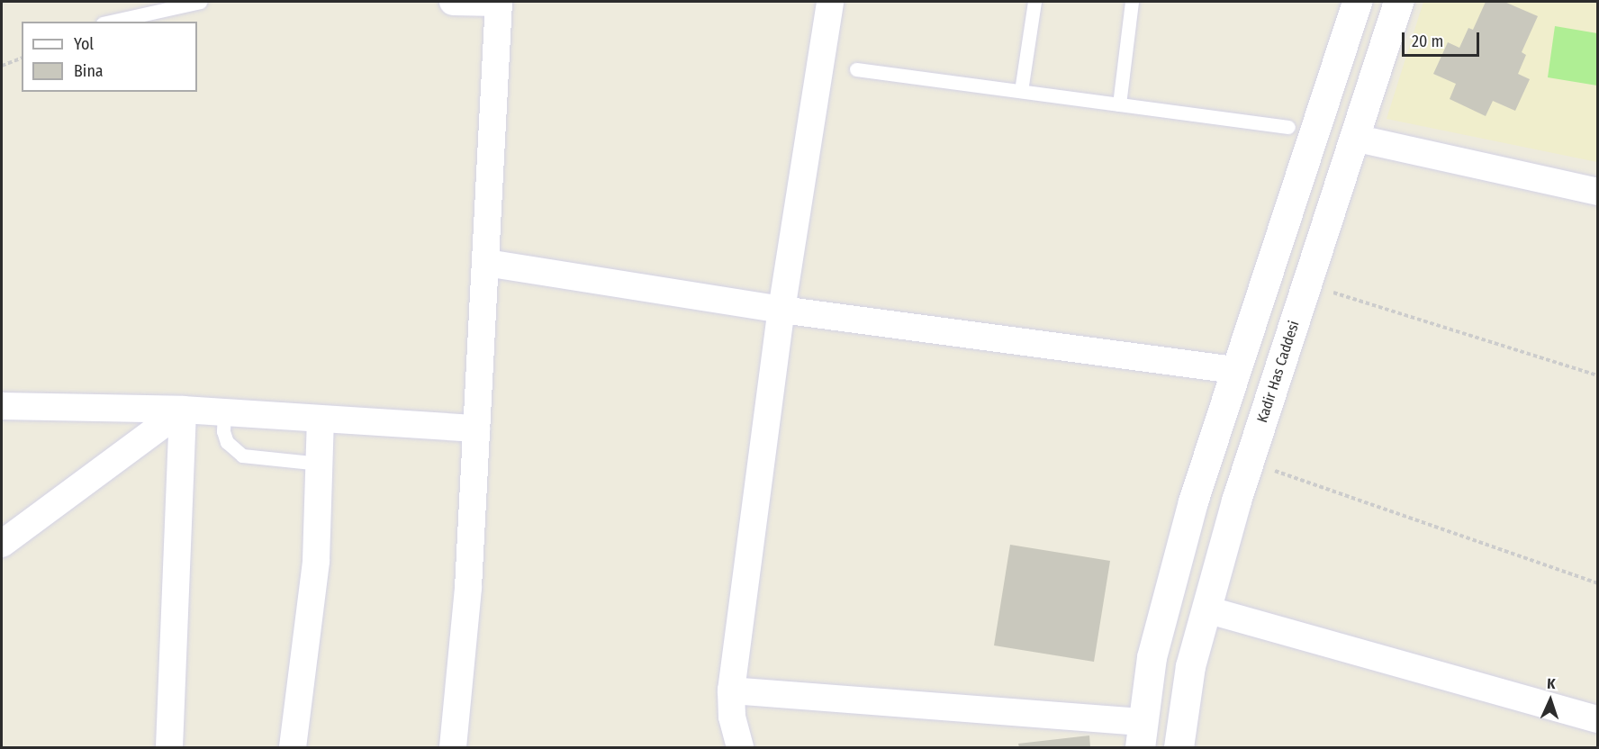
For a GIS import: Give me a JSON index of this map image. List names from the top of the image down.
{
  "streets": {
    "street": ["Kadir Has Caddesi"]
  },
  "legend": ["Yol", "Bina"],
  "scale_bar": "20 m",
  "north": "top"
}
